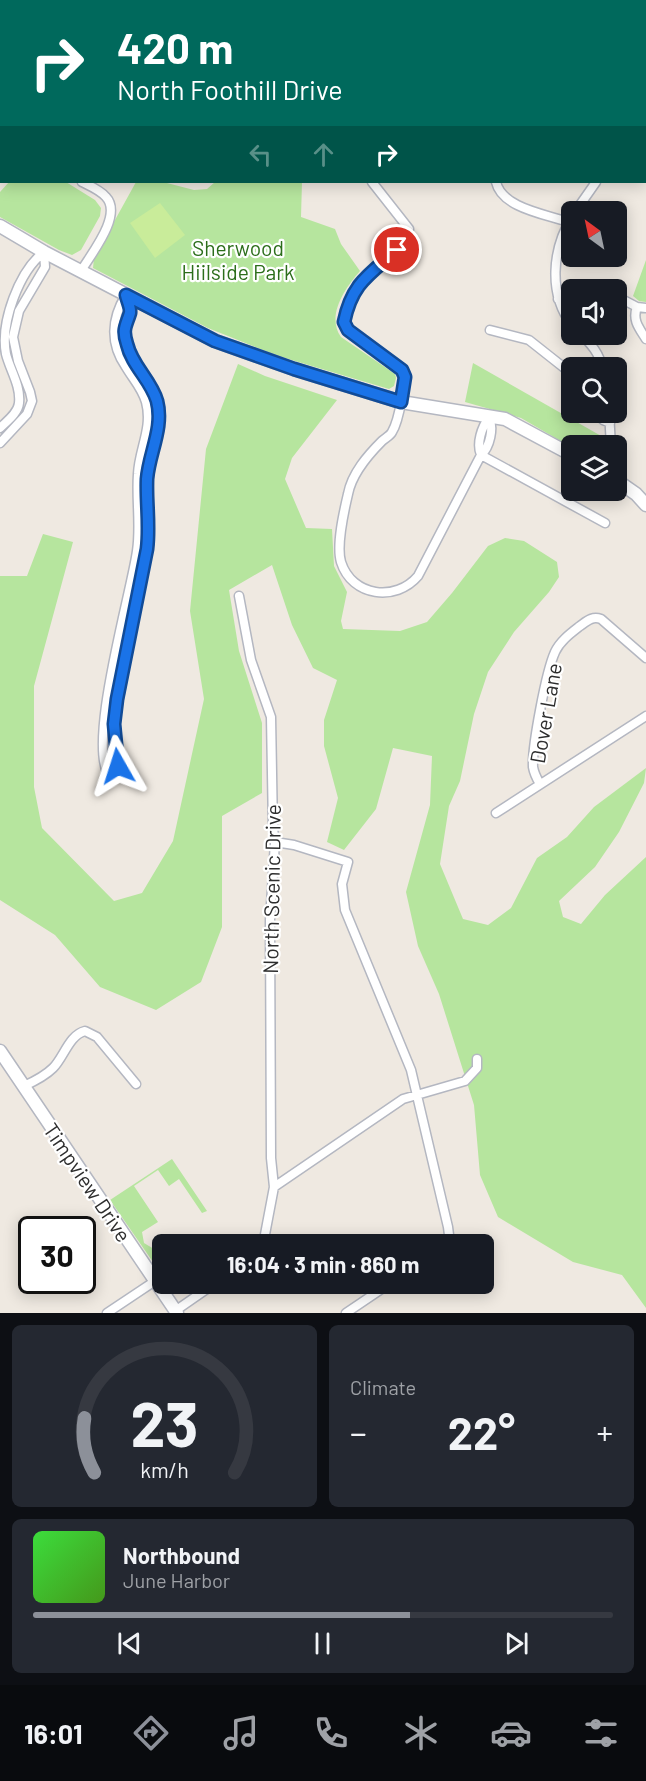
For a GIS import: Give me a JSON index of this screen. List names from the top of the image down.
{
  "streets": {
    "street": ["Dover Lane", "North Scenic Drive", "Timpview Drive"]
  },
  "parks": ["Sherwood Hiilside Park"],
  "north": "top left",
  "page": {
    "turn": ["420 m", "North Foothill Drive"],
    "limit": "30",
    "trip": "16:04 · 3 min · 860 m",
    "tile": "Climate",
    "heat": ["−", "22°", "+"],
    "song": ["Northbound", "June Harbor"],
    "tabs": "16:01",
    "gauge": ["23", "km/h"]
  }
}
